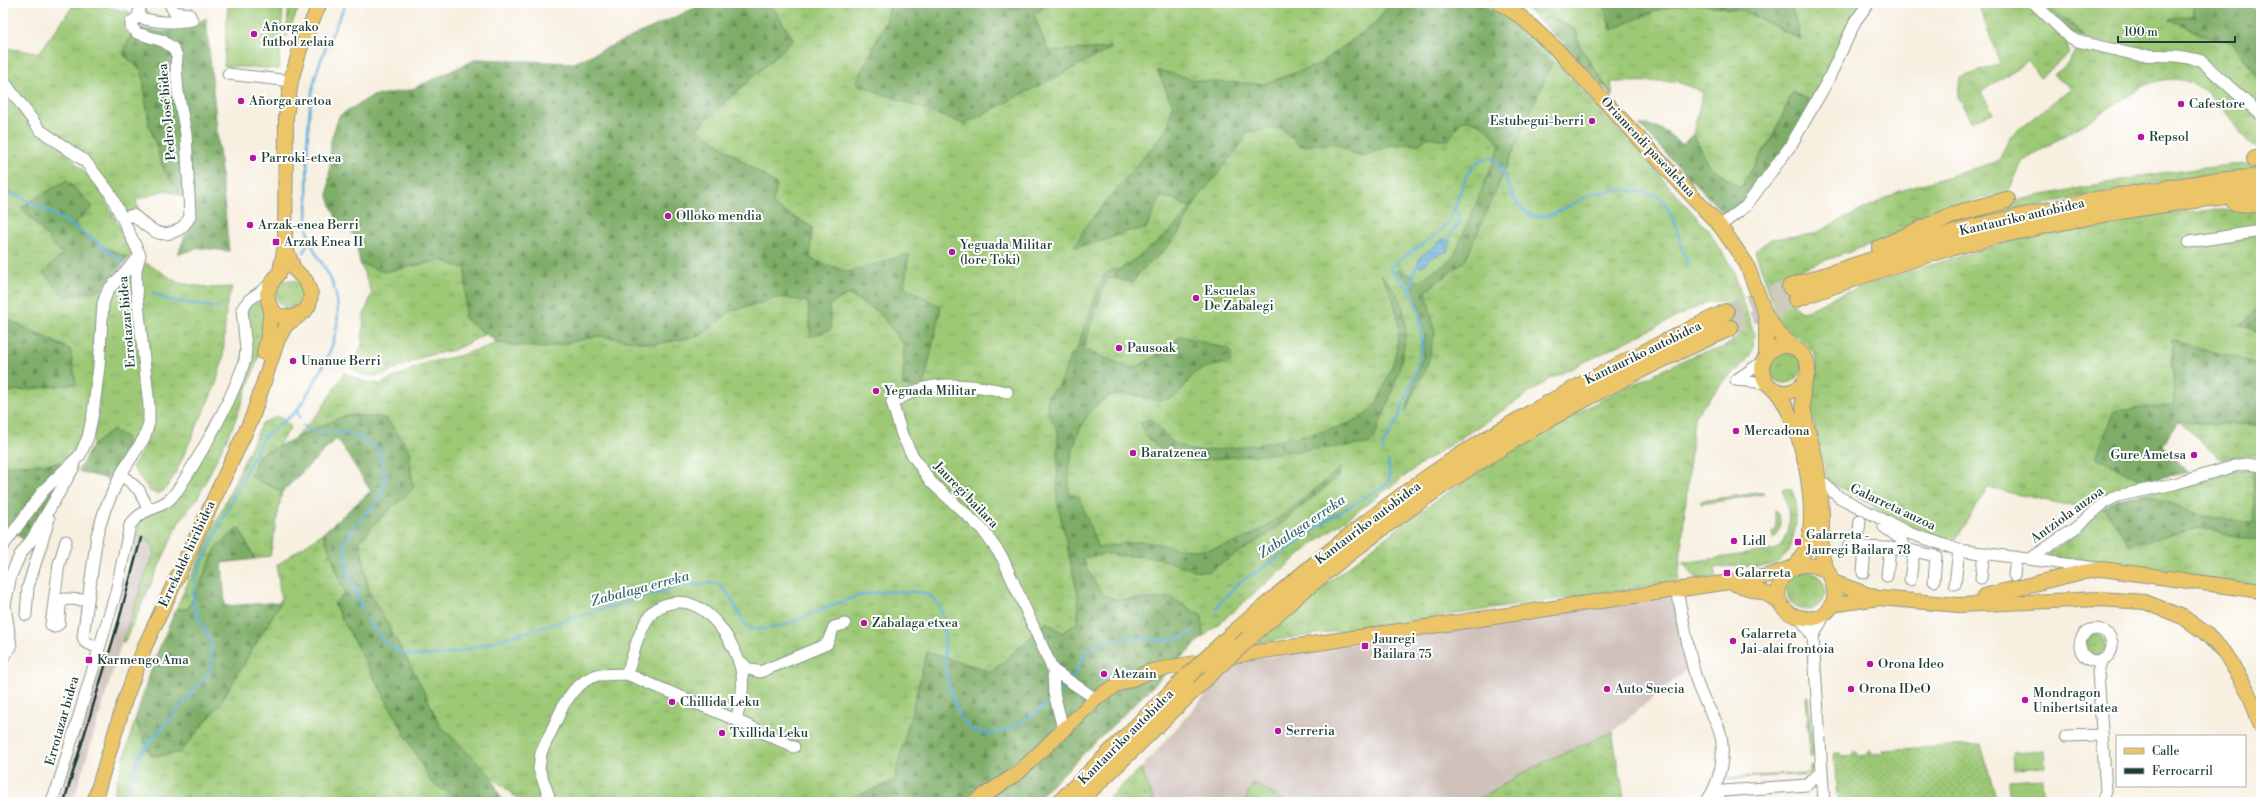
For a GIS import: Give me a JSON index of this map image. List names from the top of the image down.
{
  "streets": {
    "highway": ["Kantauriko autobidea"],
    "main road": ["Oriamendi pasealekua", "Errekalde hiribidea"],
    "street": [
      "Pedro José bidea",
      "Errotazar bidea",
      "Jauregi bailara",
      "Galarreta auzoa",
      "Antziola auzoa"
    ]
  },
  "crossings": [
    ["Errotazar bidea", "Errekalde hiribidea"],
    ["Galarreta auzoa", "Antziola auzoa"]
  ],
  "water": ["Zabalaga erreka"],
  "places": {
    "other": [
      "Añorgako futbol zelaia",
      "Añorga aretoa",
      "Cafestore",
      "Estubegui-berri",
      "Repsol",
      "Parroki-etxea",
      "Olloko mendia",
      "Arzak-enea Berri",
      "Yeguada Militar (lore Toki)",
      "Escuelas De Zabalegi",
      "Pausoak",
      "Unanue Berri",
      "Yeguada Militar",
      "Mercadona",
      "Baratzenea",
      "Gure Ametsa",
      "Lidl",
      "Zabalaga etxea",
      "Galarreta Jai-alai frontoia",
      "Orona Ideo",
      "Atezain",
      "Auto Suecia",
      "Orona IDeO",
      "Mondragon Unibertsitatea",
      "Chillida Leku",
      "Serreria",
      "Txillida Leku"
    ],
    "transit": [
      "Arzak Enea II",
      "Galarreta - Jauregi Bailara 78",
      "Galarreta",
      "Jauregi Bailara 75",
      "Karmengo Ama"
    ]
  },
  "legend": ["Calle", "Ferrocarril"],
  "scale_bar": "100 m"
}
